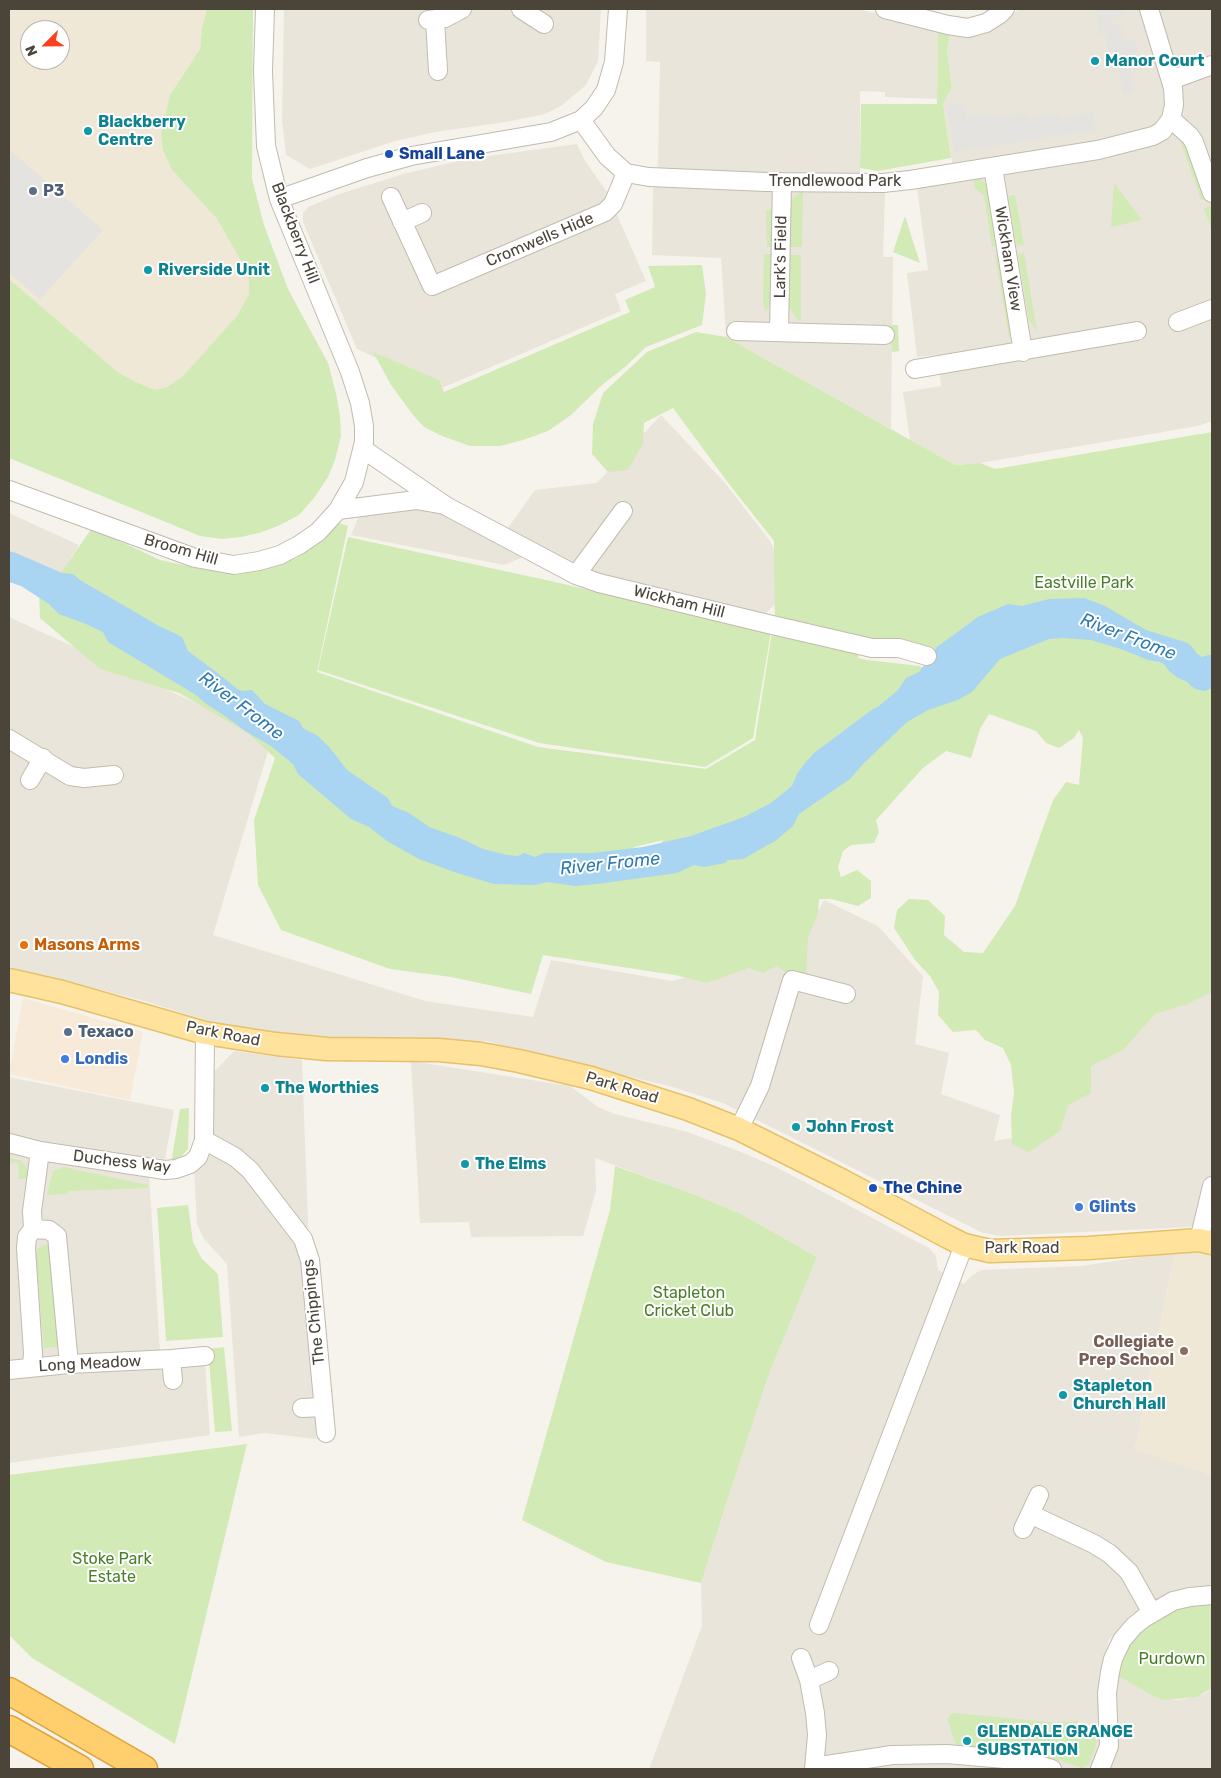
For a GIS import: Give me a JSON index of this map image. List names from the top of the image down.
{
  "streets": {
    "main road": ["Park Road"],
    "street": [
      "Trendlewood Park",
      "Blackberry Hill",
      "Cromwells Hide",
      "Lark's Field",
      "Wickham View",
      "Broom Hill",
      "Wickham Hill",
      "Duchess Way",
      "The Chippings",
      "Long Meadow"
    ]
  },
  "crossings": [
    ["Trendlewood Park", "Cromwells Hide"],
    ["Trendlewood Park", "Lark's Field"],
    ["Trendlewood Park", "Wickham View"],
    ["Blackberry Hill", "Broom Hill"],
    ["Blackberry Hill", "Wickham Hill"],
    ["Broom Hill", "Wickham Hill"],
    ["Park Road", "Duchess Way"],
    ["Duchess Way", "The Chippings"]
  ],
  "water": ["River Frome"],
  "parks": [
    "Eastville Park",
    "Stapleton Cricket Club",
    "Stoke Park Estate",
    "Purdown"
  ],
  "places": [
    "Manor Court",
    "Blackberry Centre",
    "Small Lane",
    "P3",
    "Riverside Unit",
    "Masons Arms",
    "Texaco",
    "Londis",
    "The Worthies",
    "John Frost",
    "The Elms",
    "The Chine",
    "Glints",
    "Collegiate Prep School",
    "Stapleton Church Hall",
    "GLENDALE GRANGE SUBSTATION"
  ],
  "north": "bottom left"
}
